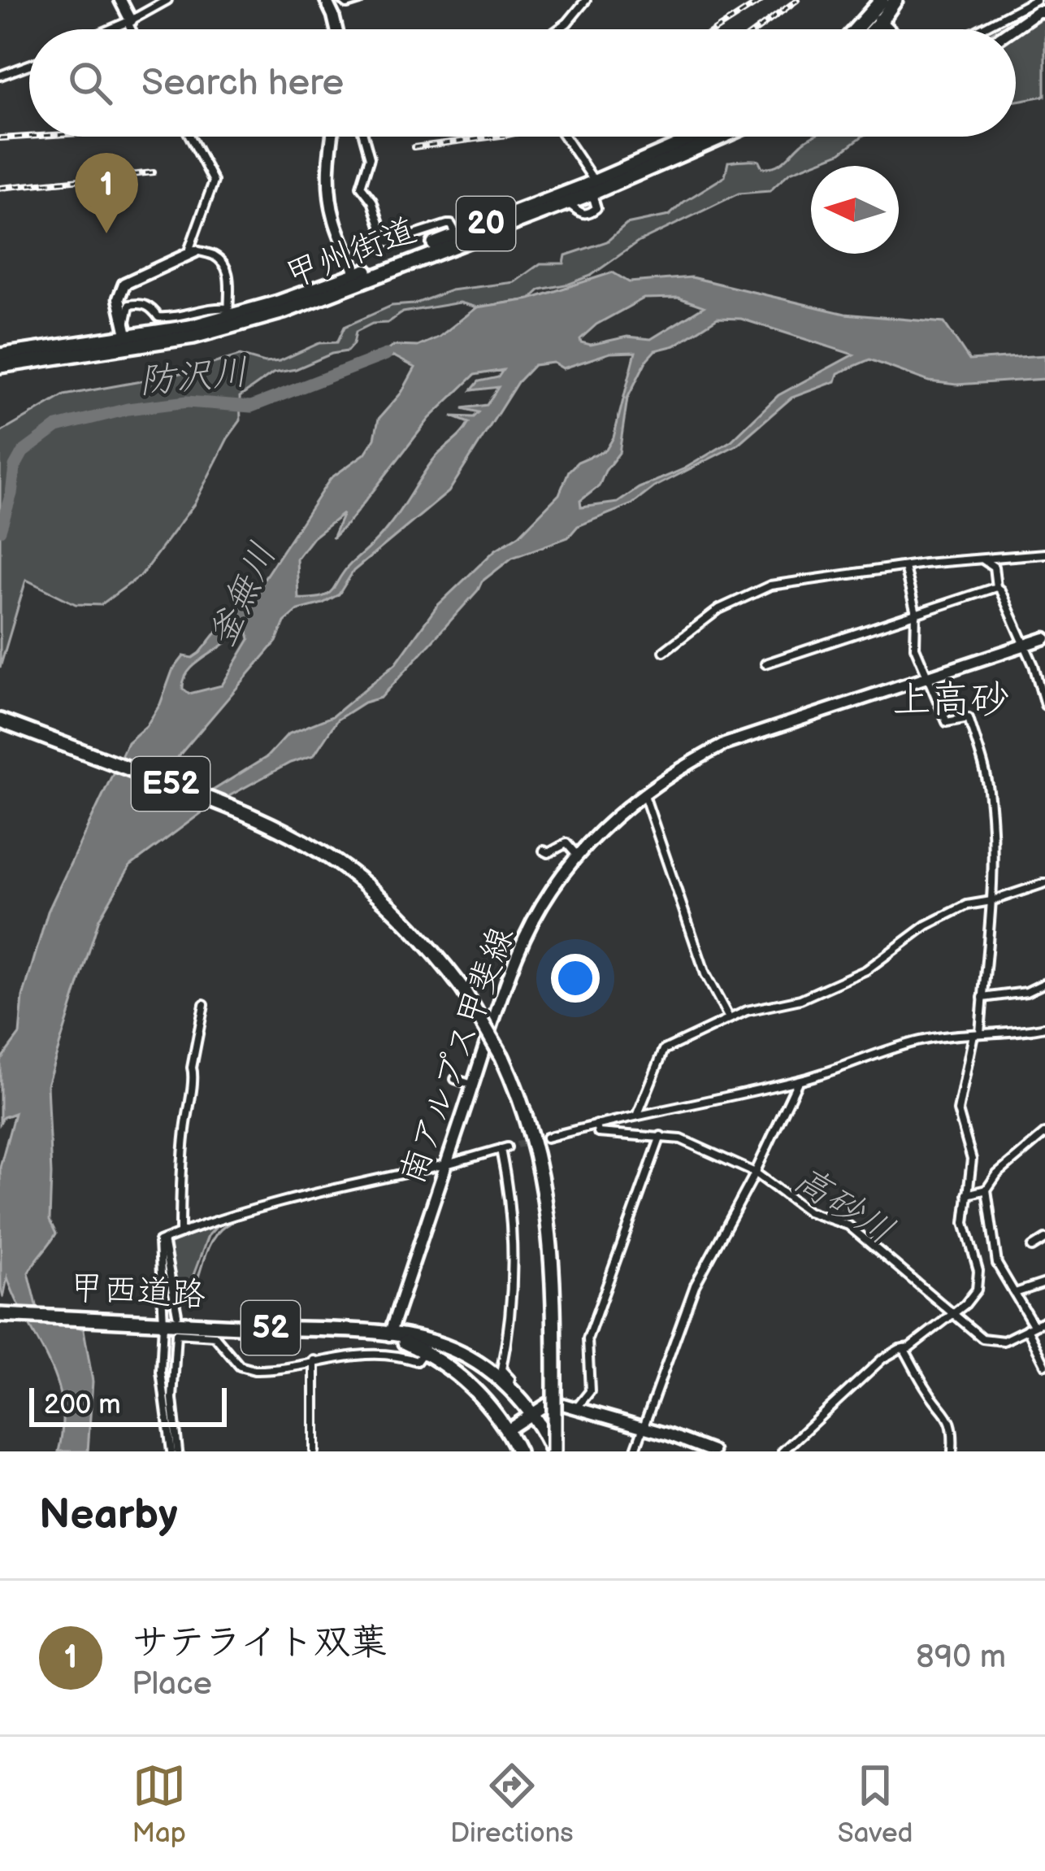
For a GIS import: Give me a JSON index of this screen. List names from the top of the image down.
{
  "streets": {
    "highway": [
      "20",
      "甲州街道",
      "E52",
      "甲西道路",
      "52"
    ],
    "main road": ["南アルプス甲斐線"]
  },
  "crossings": [
    ["E52", "甲西道路"],
    ["南アルプス甲斐線", "甲西道路"]
  ],
  "districts": ["上高砂"],
  "water": ["防沢川", "釜無川", "高砂川"],
  "scale_bar": "200 m",
  "north": "left",
  "page": {
    "search": "Search here",
    "pins": "1",
    "scale": "200 m",
    "heading": "Nearby",
    "list": [
      {
        "mark": "1",
        "name": "サテライト双葉",
        "note": "Place",
        "value": "890 m"
      }
    ],
    "nav": ["Map", "Directions", "Saved"]
  }
}
